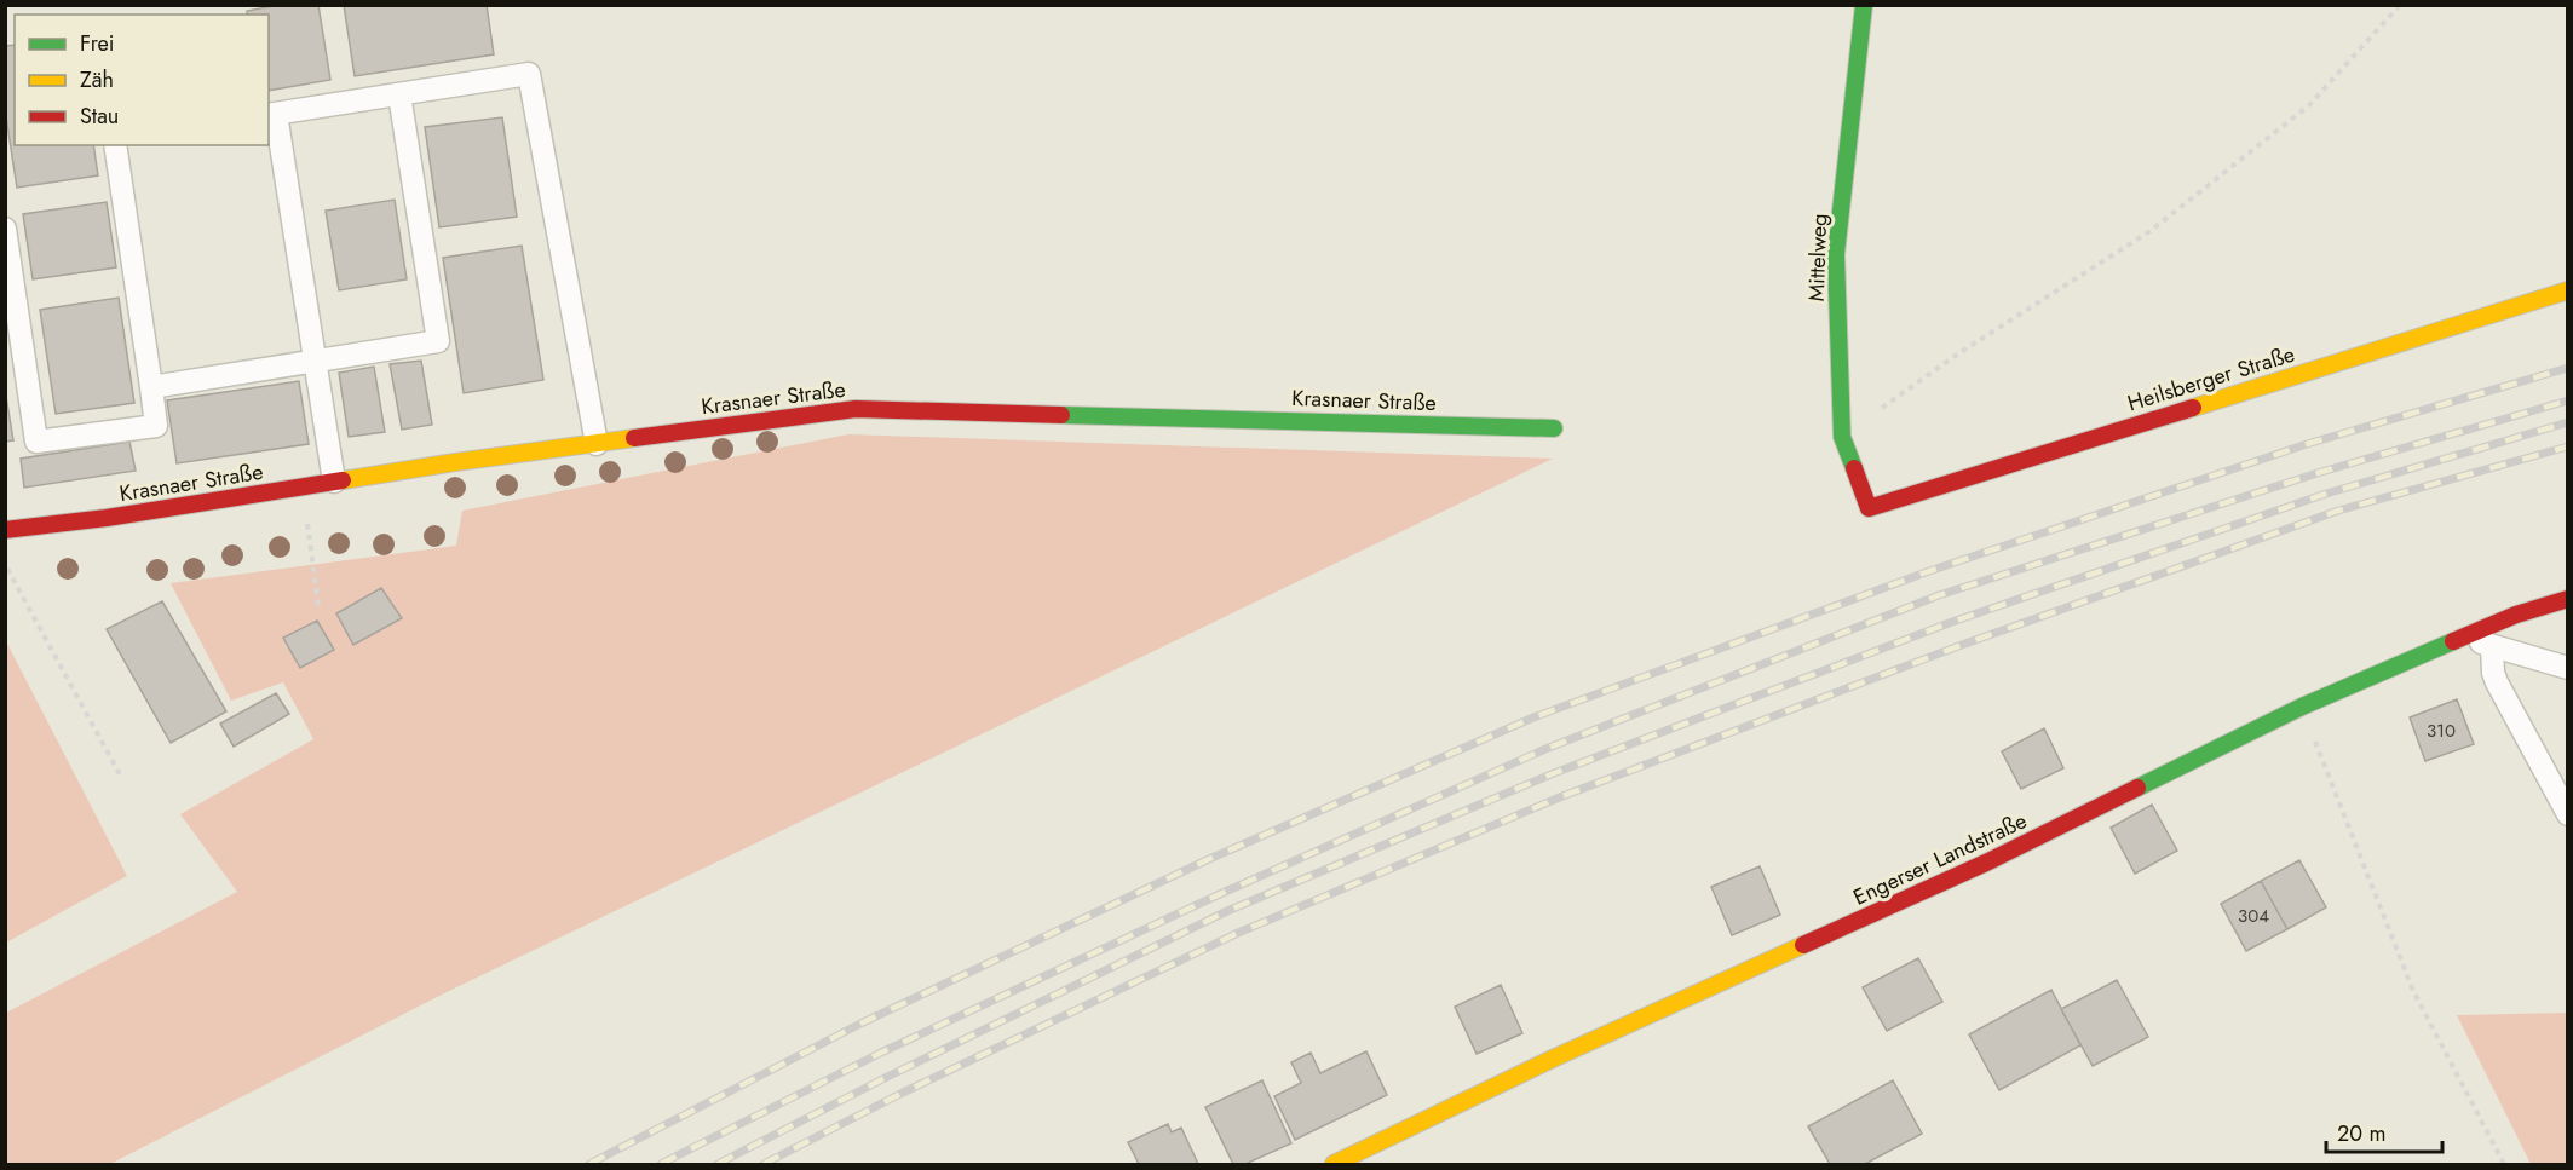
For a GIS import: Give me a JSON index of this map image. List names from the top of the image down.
{
  "streets": {
    "street": [
      "Mittelweg",
      "Heilsberger Straße",
      "Krasnaer Straße",
      "Engerser Landstraße"
    ]
  },
  "crossings": [
    ["Mittelweg", "Heilsberger Straße"]
  ],
  "house_numbers": ["310", "304"],
  "legend": ["Frei", "Zäh", "Stau"],
  "scale_bar": "20 m"
}
